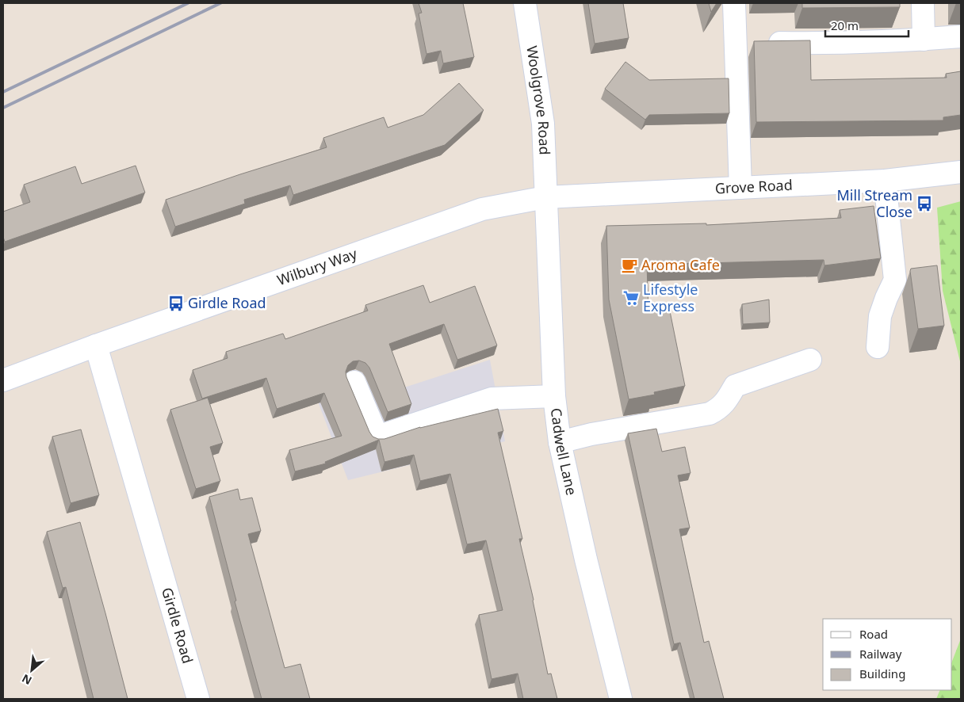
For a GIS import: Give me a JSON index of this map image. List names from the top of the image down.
{
  "streets": {
    "street": [
      "Woolgrove Road",
      "Grove Road",
      "Wilbury Way",
      "Cadwell Lane",
      "Girdle Road"
    ]
  },
  "crossings": [
    ["Woolgrove Road", "Grove Road"],
    ["Woolgrove Road", "Wilbury Way"],
    ["Woolgrove Road", "Cadwell Lane"],
    ["Grove Road", "Wilbury Way"],
    ["Grove Road", "Cadwell Lane"],
    ["Wilbury Way", "Cadwell Lane"],
    ["Wilbury Way", "Girdle Road"]
  ],
  "places": {
    "bus stop": ["Mill Stream Close", "Girdle Road"],
    "cafe": ["Aroma Cafe"],
    "supermarket": ["Lifestyle Express"]
  },
  "legend": ["Road", "Railway", "Building"],
  "scale_bar": "20 m",
  "north": "bottom left"
}
